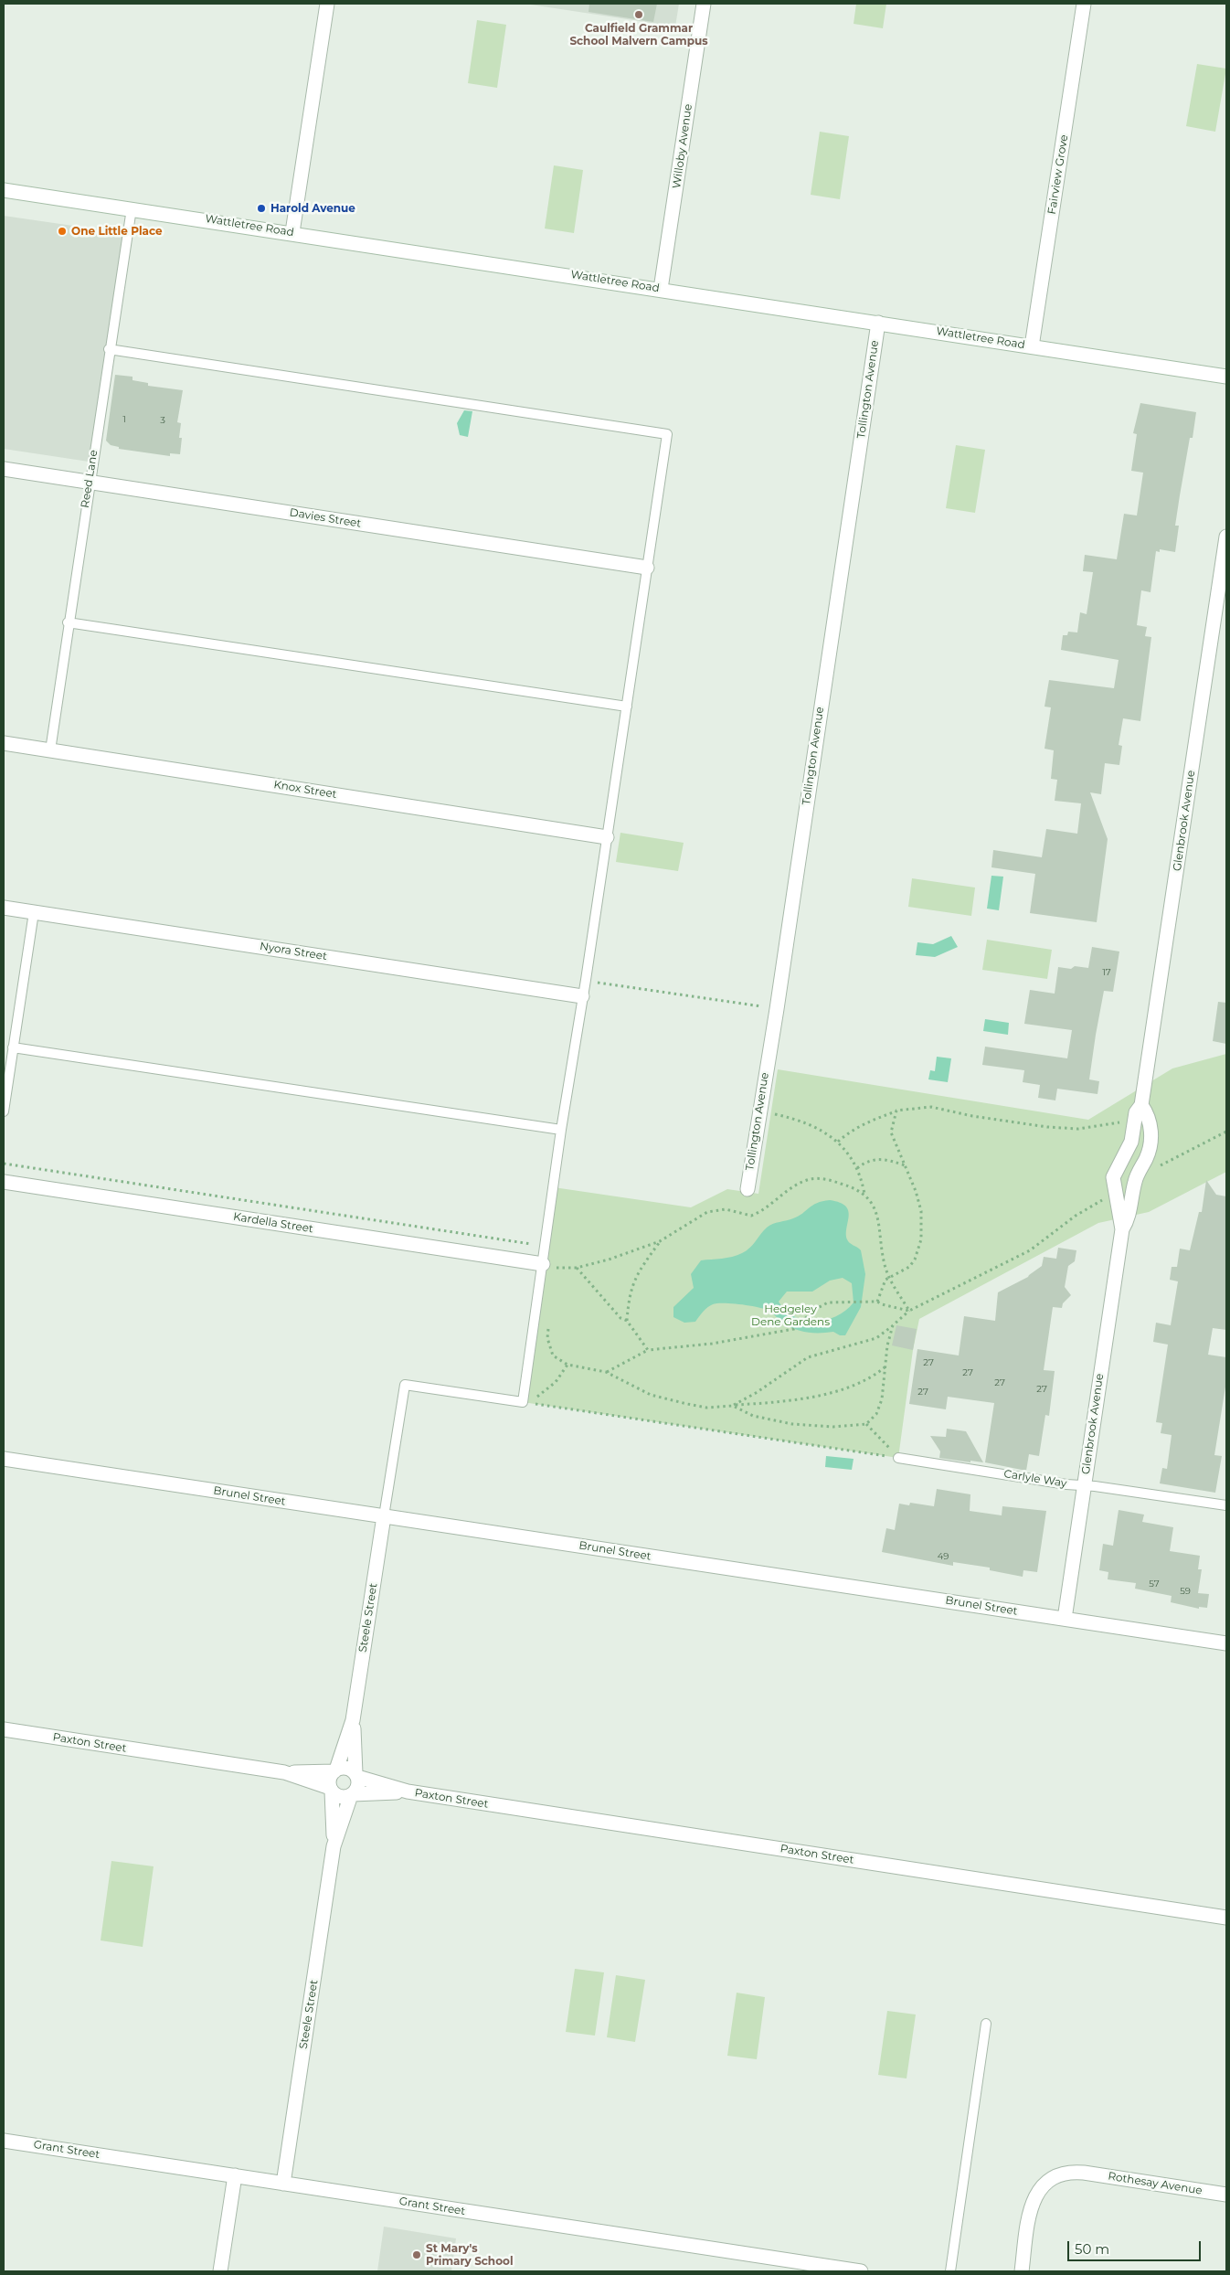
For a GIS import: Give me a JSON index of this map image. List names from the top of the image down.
{
  "streets": {
    "street": [
      "Willoby Avenue",
      "Fairview Grove",
      "Wattletree Road",
      "Tollington Avenue",
      "Davies Street",
      "Knox Street",
      "Glenbrook Avenue",
      "Nyora Street",
      "Kardella Street",
      "Brunel Street",
      "Steele Street",
      "Paxton Street",
      "Grant Street",
      "Rothesay Avenue"
    ],
    "lane": ["Reed Lane", "Carlyle Way"]
  },
  "crossings": [
    ["Willoby Avenue", "Wattletree Road"],
    ["Fairview Grove", "Wattletree Road"],
    ["Wattletree Road", "Tollington Avenue"],
    ["Wattletree Road", "Reed Lane"],
    ["Reed Lane", "Davies Street"],
    ["Reed Lane", "Knox Street"],
    ["Glenbrook Avenue", "Carlyle Way"],
    ["Glenbrook Avenue", "Brunel Street"],
    ["Brunel Street", "Steele Street"],
    ["Steele Street", "Paxton Street"],
    ["Steele Street", "Grant Street"]
  ],
  "parks": ["Hedgeley Dene Gardens"],
  "places": [
    "Caulfield Grammar School Malvern Campus",
    "Harold Avenue",
    "One Little Place",
    "St Mary's Primary School"
  ],
  "house_numbers": [
    "1",
    "3",
    "17",
    "27",
    "27",
    "27",
    "27",
    "27",
    "49",
    "57",
    "59"
  ],
  "scale_bar": "50 m"
}
